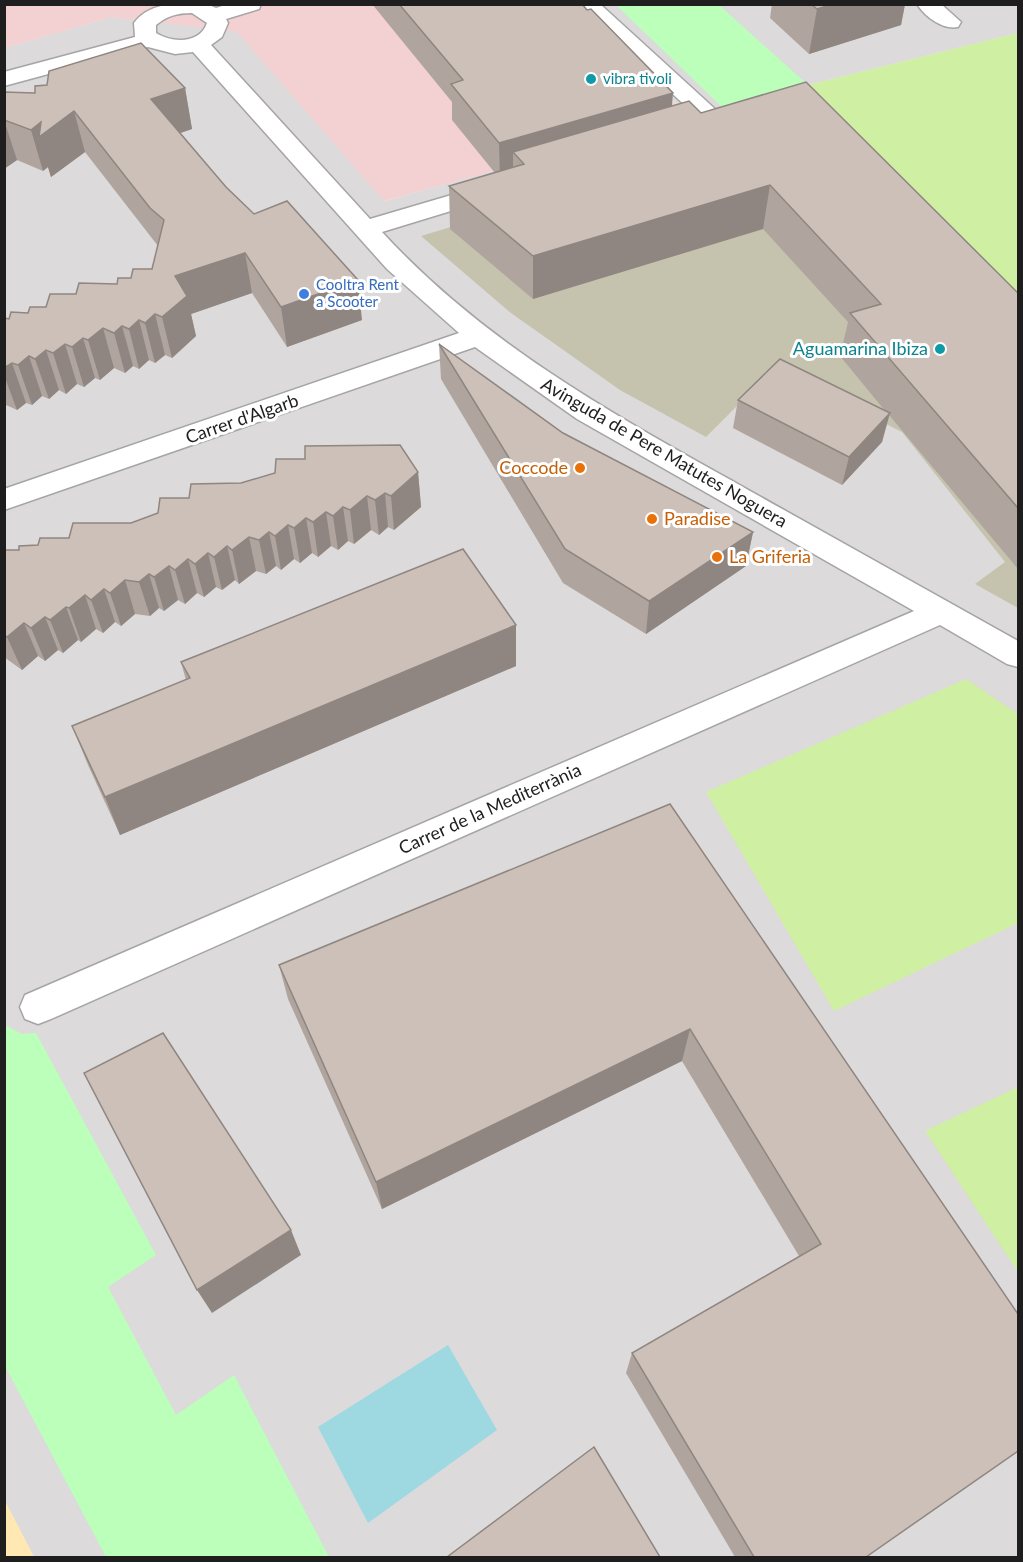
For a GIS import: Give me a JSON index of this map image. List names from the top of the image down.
{
  "streets": {
    "street": ["Carrer d'Algarb", "Avinguda de Pere Matutes Noguera", "Carrer de la Mediterrània"]
  },
  "crossings": [
    ["Carrer d'Algarb", "Avinguda de Pere Matutes Noguera"],
    ["Avinguda de Pere Matutes Noguera", "Carrer de la Mediterrània"]
  ],
  "places": [
    "vibra tivoli",
    "Cooltra Rent a Scooter",
    "Aguamarina Ibiza",
    "Coccode",
    "Paradise",
    "La Griferia"
  ]
}
